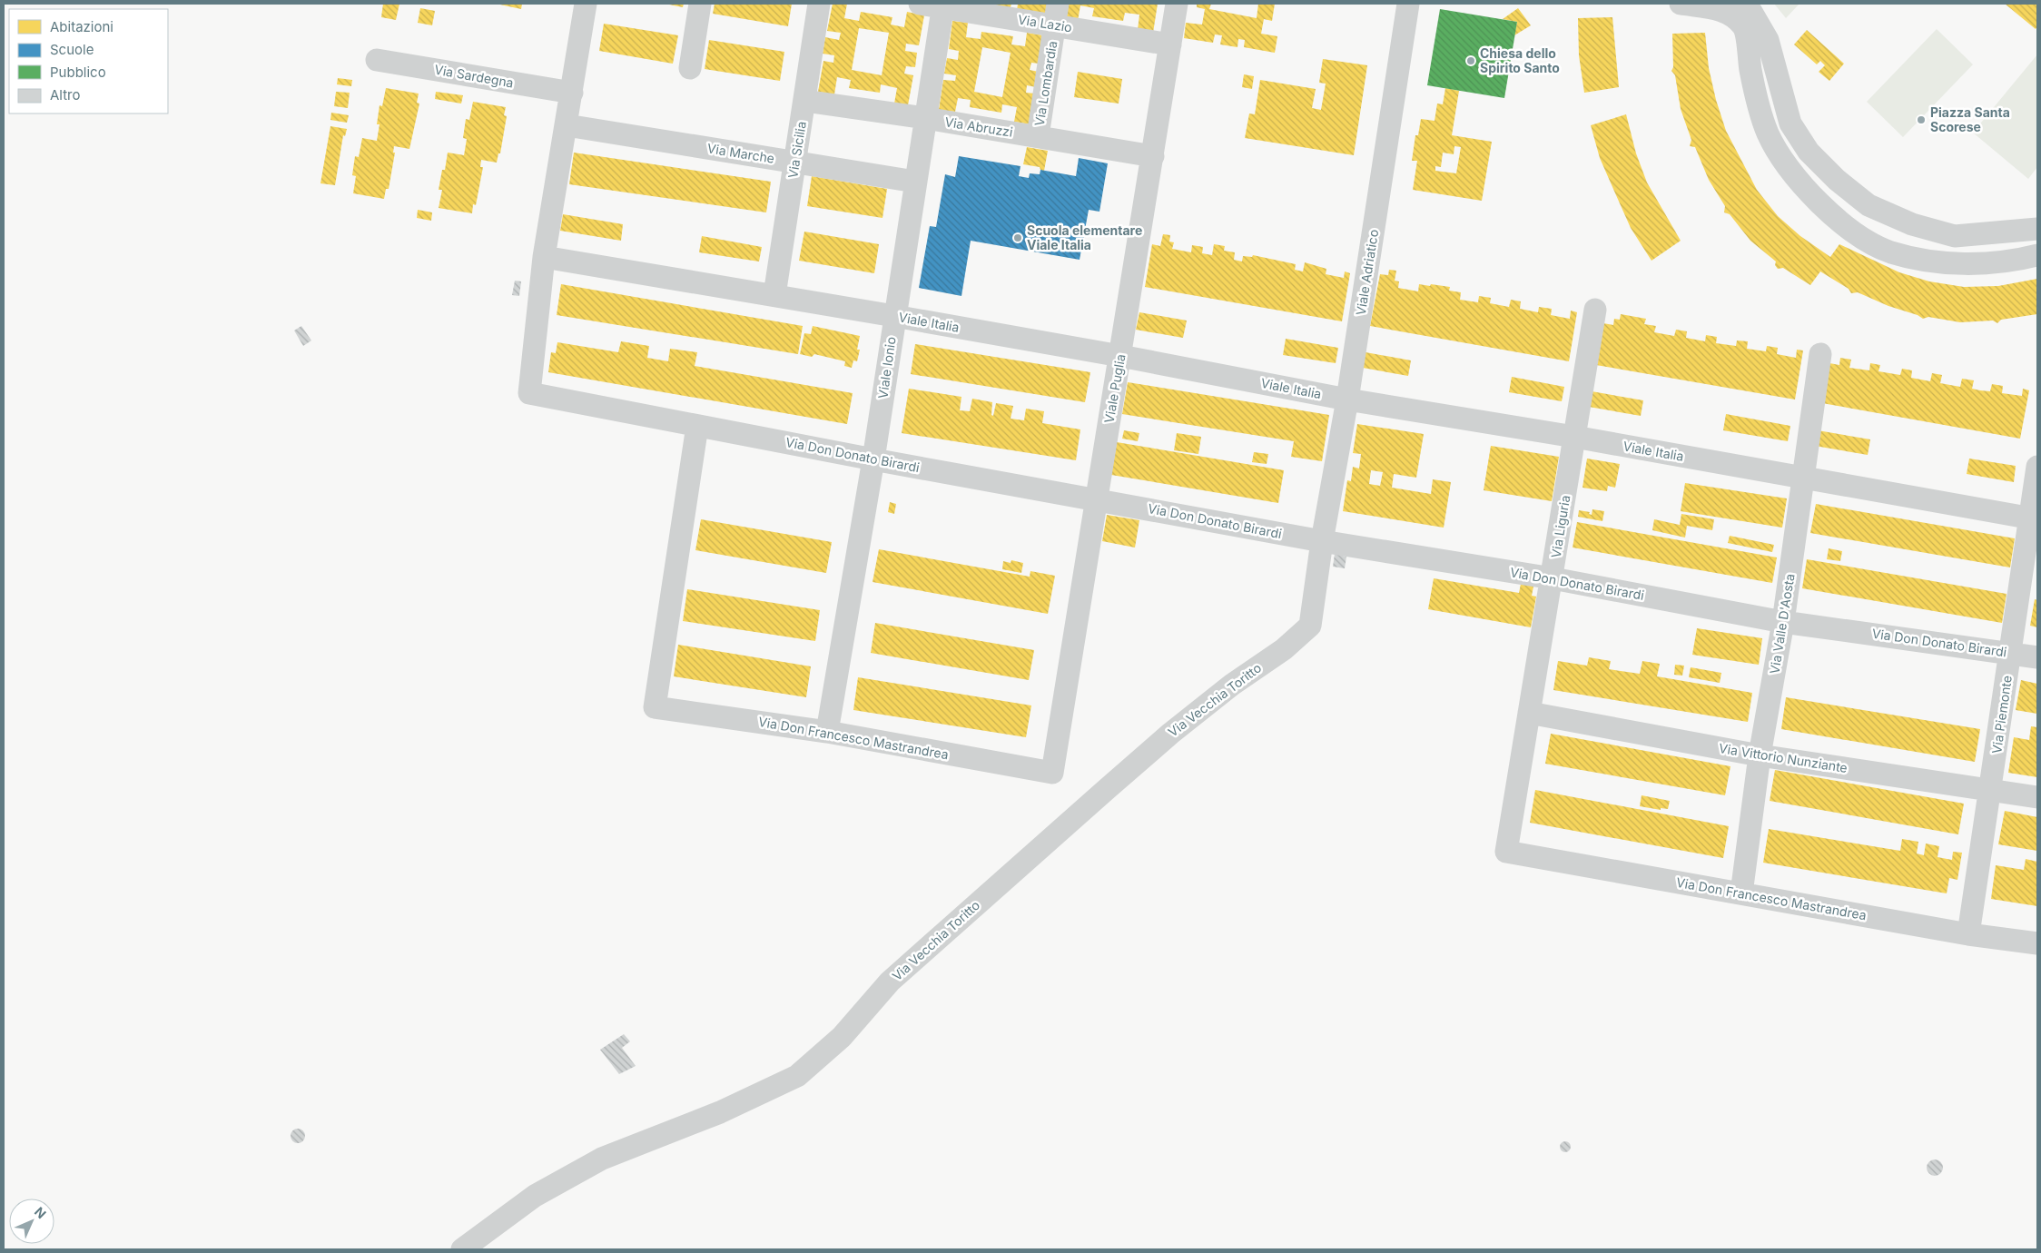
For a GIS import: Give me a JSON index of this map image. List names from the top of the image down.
{
  "streets": {
    "street": [
      "Via Lazio",
      "Via Sardegna",
      "Via Lombardia",
      "Via Abruzzi",
      "Via Sicilia",
      "Via Marche",
      "Viale Adriatico",
      "Viale Italia",
      "Viale Ionio",
      "Viale Puglia",
      "Via Don Donato Birardi",
      "Via Liguria",
      "Via Valle D'Aosta",
      "Via Vecchia Toritto",
      "Via Piemonte",
      "Via Don Francesco Mastrandrea",
      "Via Vittorio Nunziante"
    ]
  },
  "crossings": [
    ["Via Lazio", "Via Lombardia"],
    ["Via Lazio", "Viale Ionio"],
    ["Via Lazio", "Viale Puglia"],
    ["Via Lombardia", "Via Abruzzi"],
    ["Via Abruzzi", "Via Sicilia"],
    ["Via Abruzzi", "Viale Ionio"],
    ["Via Abruzzi", "Viale Puglia"],
    ["Via Sicilia", "Via Marche"],
    ["Via Sicilia", "Viale Italia"],
    ["Via Marche", "Viale Ionio"],
    ["Viale Adriatico", "Viale Italia"],
    ["Viale Adriatico", "Via Don Donato Birardi"],
    ["Viale Adriatico", "Via Vecchia Toritto"],
    ["Viale Italia", "Viale Ionio"],
    ["Viale Italia", "Viale Puglia"],
    ["Viale Italia", "Via Don Donato Birardi"],
    ["Viale Italia", "Via Liguria"],
    ["Viale Italia", "Via Valle D'Aosta"],
    ["Viale Italia", "Via Piemonte"],
    ["Viale Ionio", "Via Don Donato Birardi"],
    ["Viale Ionio", "Via Don Francesco Mastrandrea"],
    ["Viale Puglia", "Via Don Donato Birardi"],
    ["Viale Puglia", "Via Don Francesco Mastrandrea"],
    ["Via Don Donato Birardi", "Via Liguria"],
    ["Via Don Donato Birardi", "Via Valle D'Aosta"],
    ["Via Don Donato Birardi", "Via Vecchia Toritto"],
    ["Via Don Donato Birardi", "Via Piemonte"],
    ["Via Don Donato Birardi", "Via Don Francesco Mastrandrea"],
    ["Via Liguria", "Via Don Francesco Mastrandrea"],
    ["Via Liguria", "Via Vittorio Nunziante"],
    ["Via Valle D'Aosta", "Via Don Francesco Mastrandrea"],
    ["Via Valle D'Aosta", "Via Vittorio Nunziante"],
    ["Via Piemonte", "Via Don Francesco Mastrandrea"],
    ["Via Piemonte", "Via Vittorio Nunziante"]
  ],
  "places": ["Chiesa dello Spirito Santo", "Piazza Santa Scorese", "Scuola elementare Viale Italia"],
  "legend": [
    "Abitazioni",
    "Scuole",
    "Pubblico",
    "Altro"
  ],
  "north": "top right"
}
